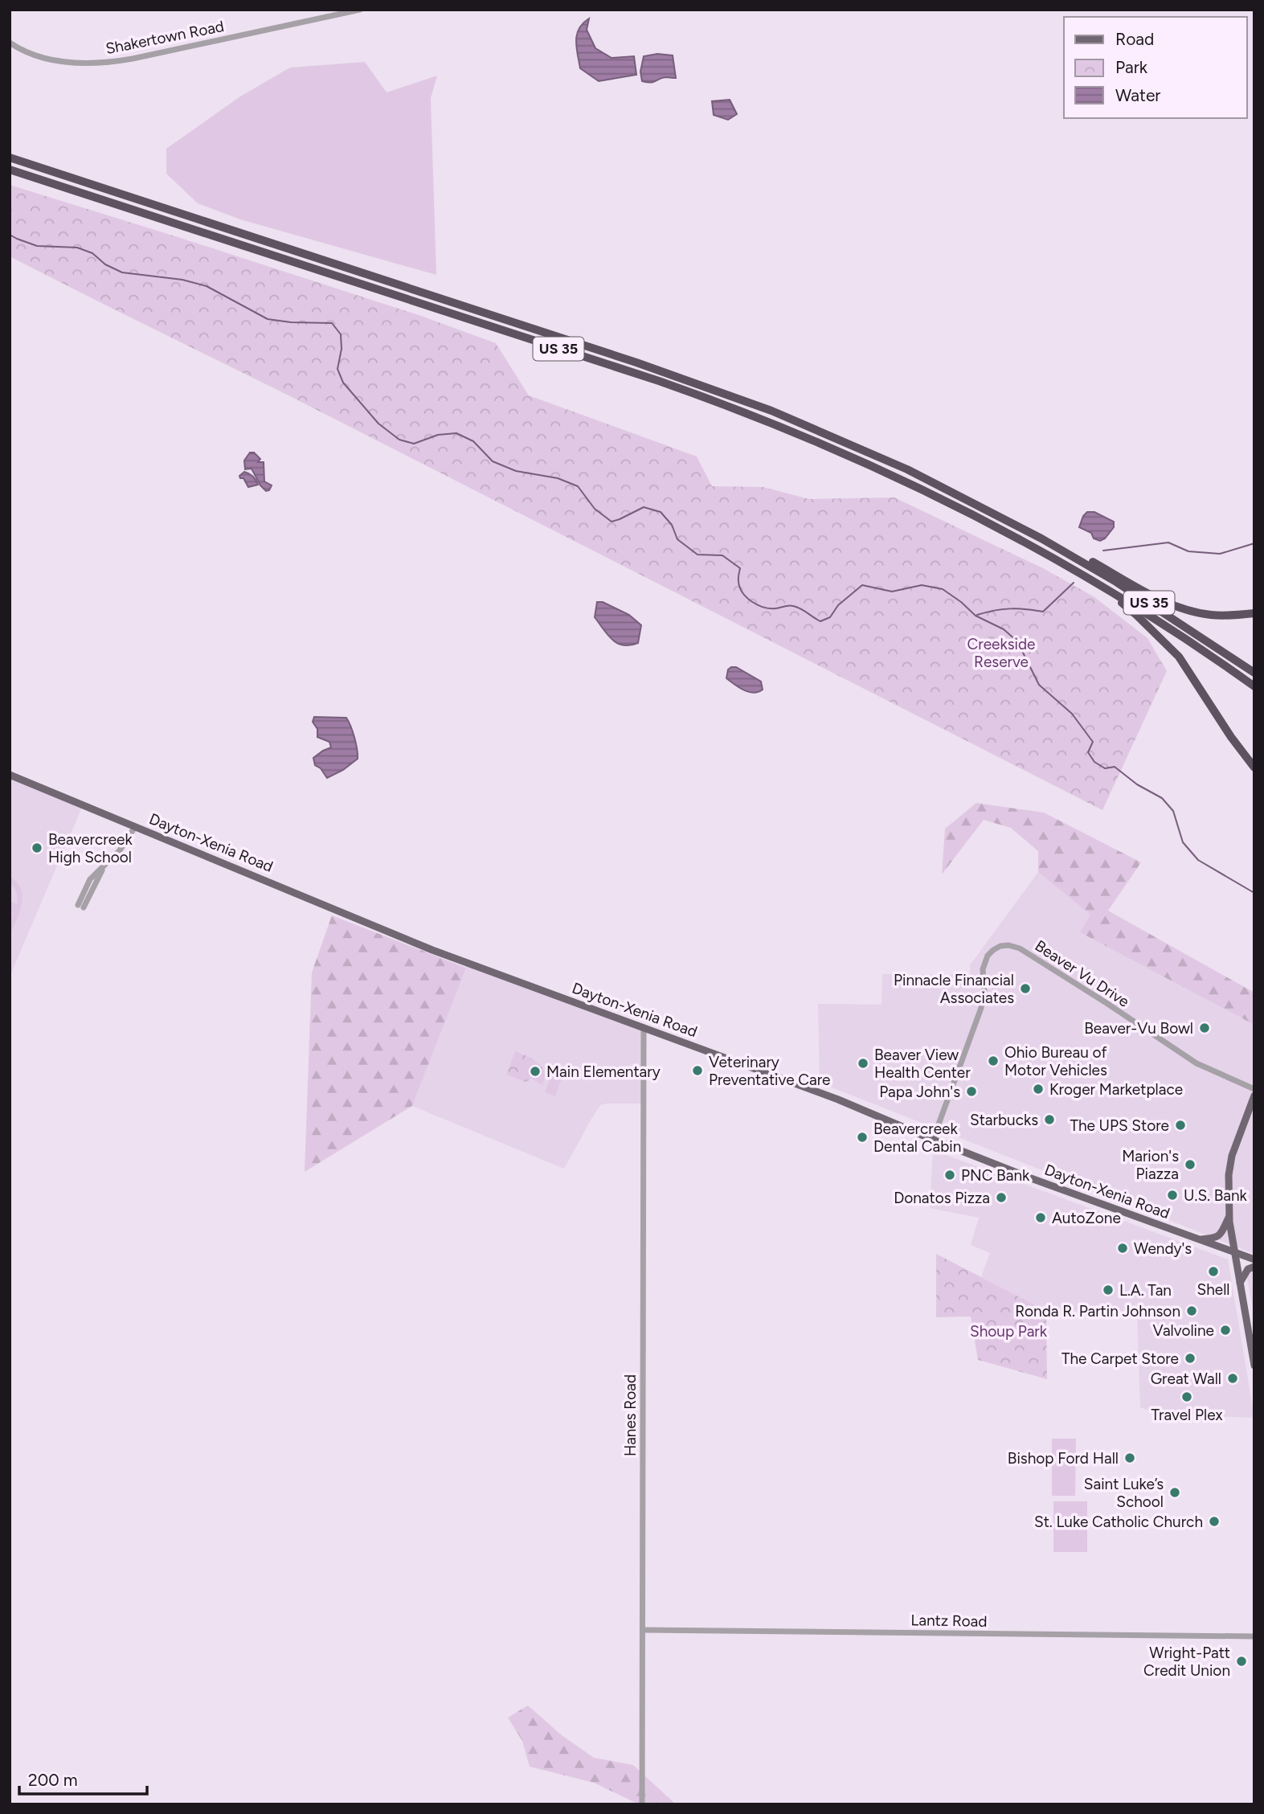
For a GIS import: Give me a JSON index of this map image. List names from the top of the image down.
{
  "streets": {
    "highway": ["US 35"],
    "main road": ["Dayton-Xenia Road"],
    "street": [
      "Shakertown Road",
      "Beaver Vu Drive",
      "Hanes Road",
      "Lantz Road"
    ]
  },
  "crossings": [
    ["Dayton-Xenia Road", "Beaver Vu Drive"],
    ["Dayton-Xenia Road", "Hanes Road"],
    ["Hanes Road", "Lantz Road"]
  ],
  "parks": ["Creekside Reserve", "Shoup Park"],
  "places": [
    "Beavercreek High School",
    "Pinnacle Financial Associates",
    "Beaver-Vu Bowl",
    "Ohio Bureau of Motor Vehicles",
    "Beaver View Health Center",
    "Veterinary Preventative Care",
    "Main Elementary",
    "Kroger Marketplace",
    "Papa John's",
    "Starbucks",
    "The UPS Store",
    "Beavercreek Dental Cabin",
    "Marion's Piazza",
    "PNC Bank",
    "U.S. Bank",
    "Donatos Pizza",
    "AutoZone",
    "Wendy's",
    "Shell",
    "L.A. Tan",
    "Ronda R. Partin Johnson",
    "Valvoline",
    "The Carpet Store",
    "Great Wall",
    "Travel Plex",
    "Bishop Ford Hall",
    "Saint Luke’s School",
    "St. Luke Catholic Church",
    "Wright-Patt Credit Union"
  ],
  "legend": ["Road", "Park", "Water"],
  "scale_bar": "200 m"
}
